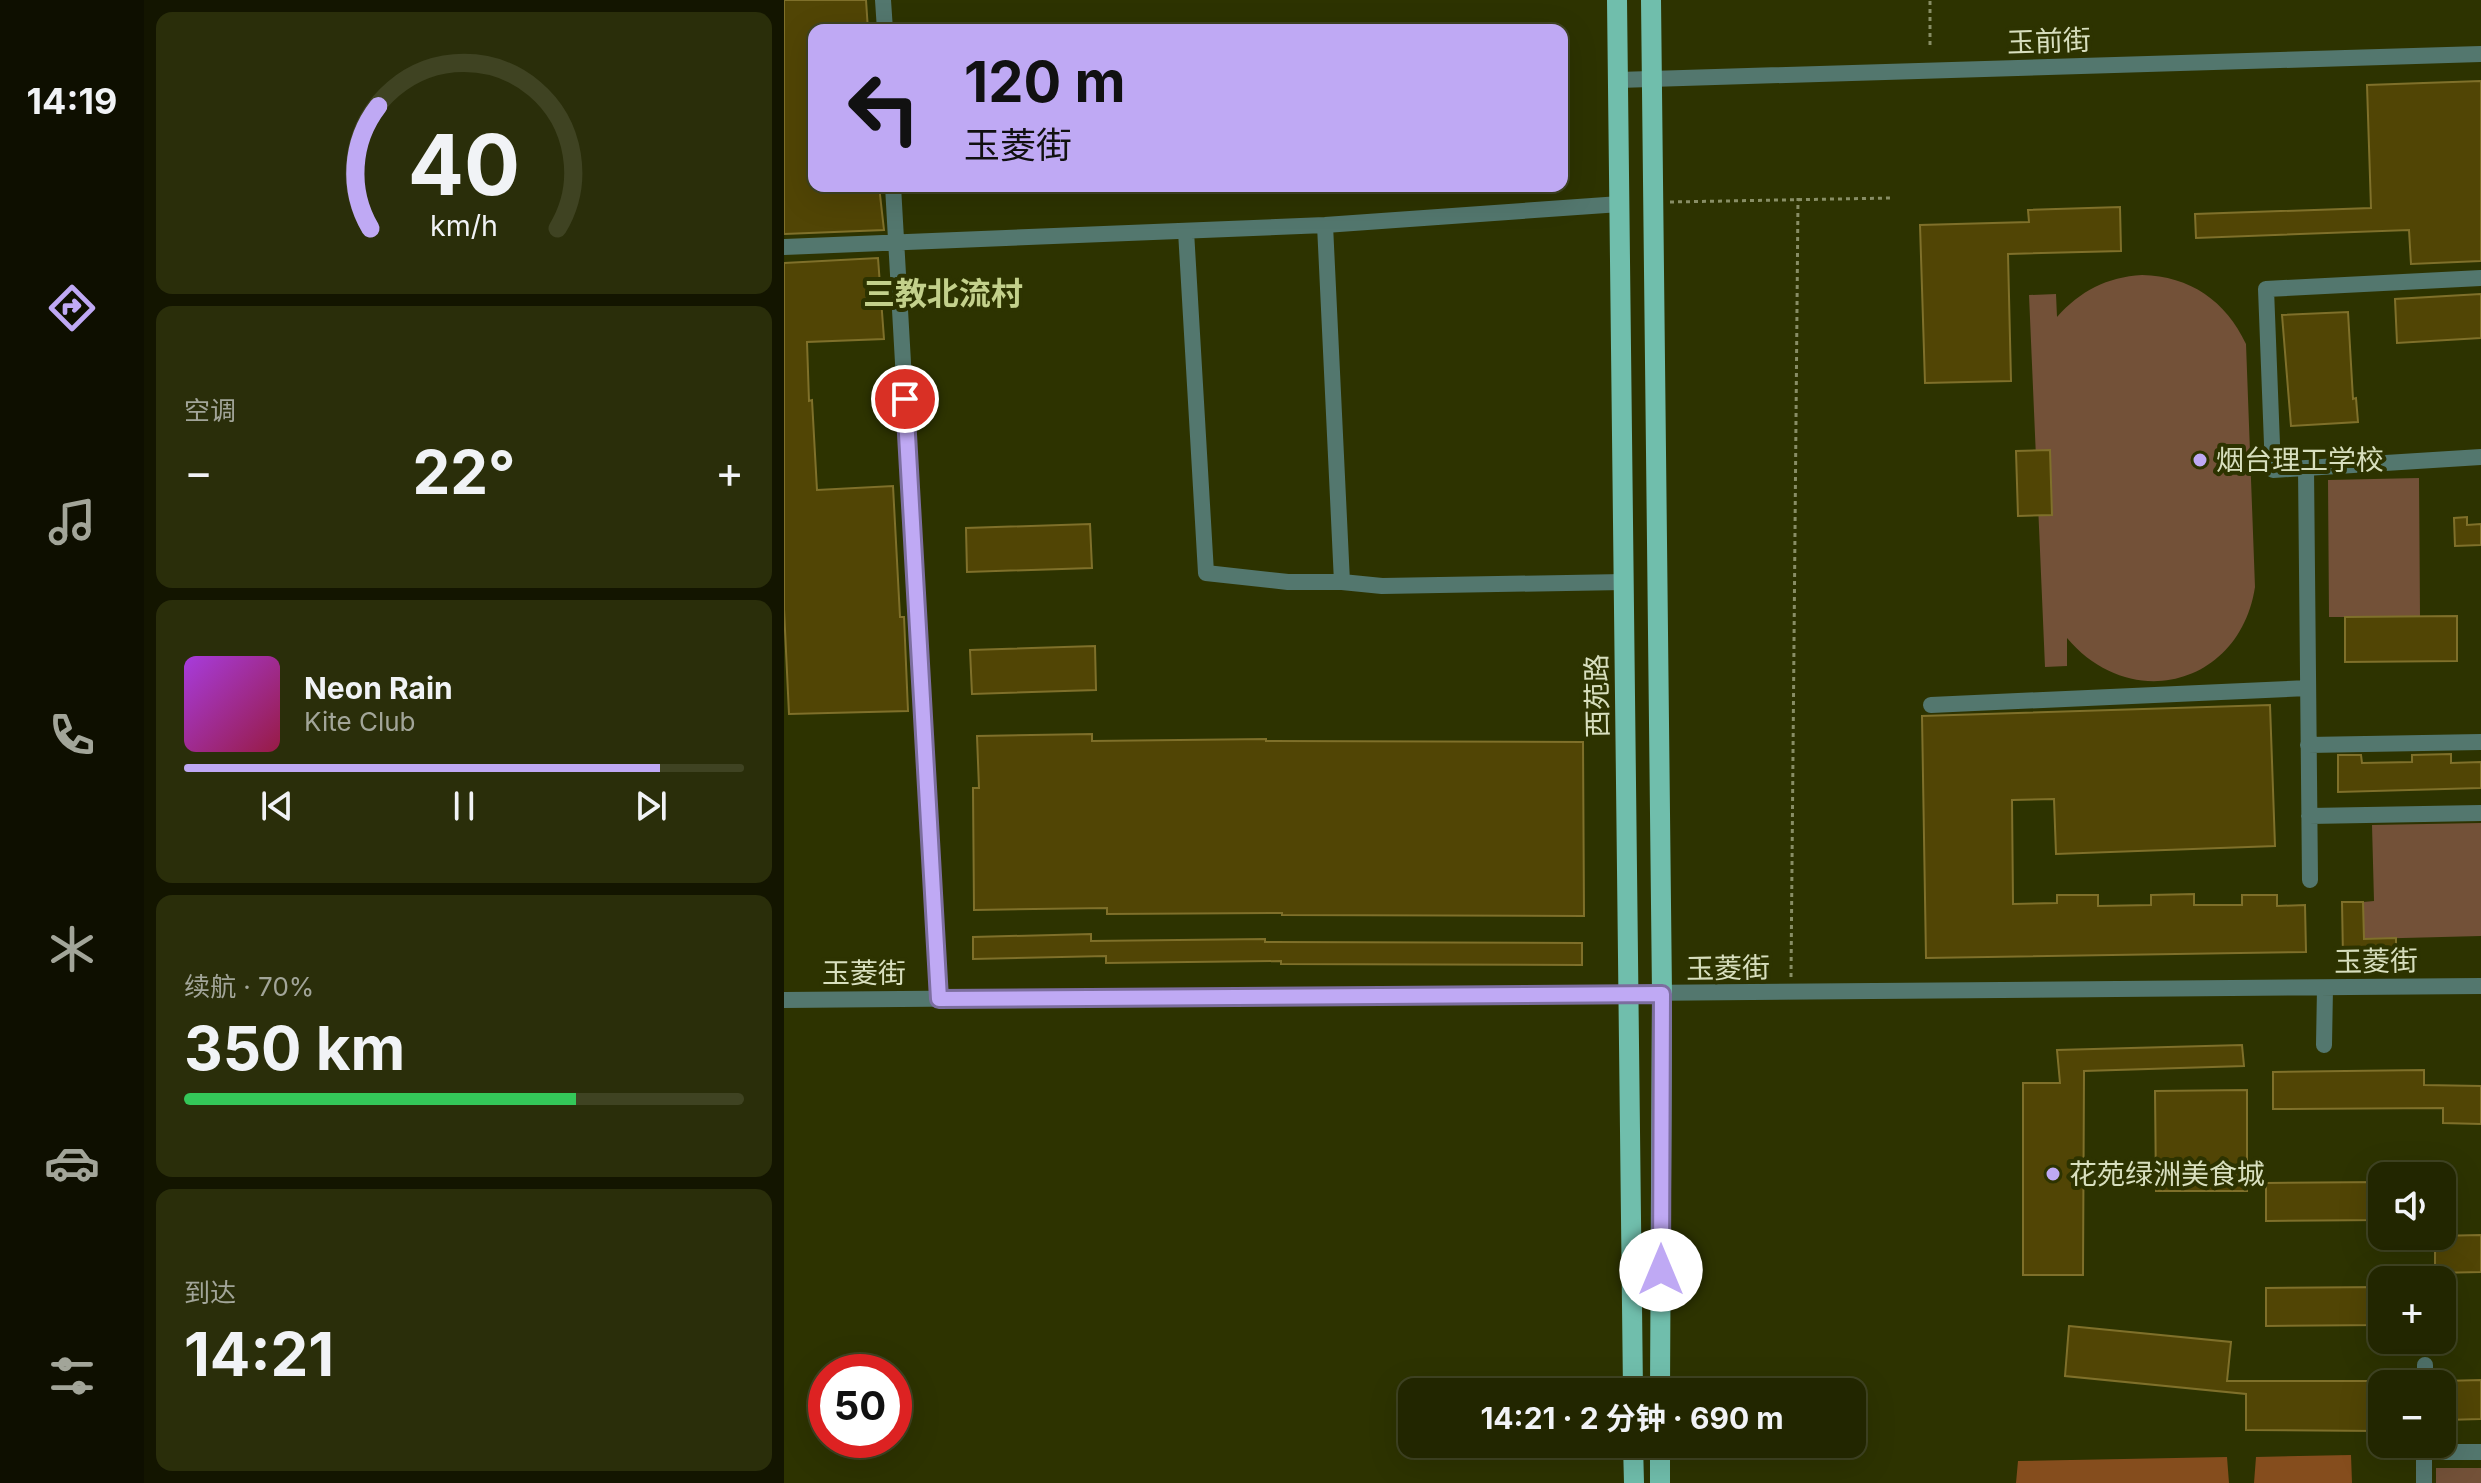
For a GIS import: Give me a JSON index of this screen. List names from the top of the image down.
{
  "streets": {
    "main road": ["西苑路"],
    "street": ["玉前街", "玉菱街"]
  },
  "crossings": [
    ["玉前街", "西苑路"],
    ["西苑路", "玉菱街"]
  ],
  "districts": ["三教北流村"],
  "places": ["烟台理工学校", "花苑绿洲美食城"],
  "page": {
    "tabs": "14:19",
    "turn": ["120 m", "玉菱街"],
    "tile": [
      "空调",
      ["续航 · 70%", "350 km"],
      ["到达", "14:21"]
    ],
    "heat": ["−", "22°", "+"],
    "song": ["Neon Rain", "Kite Club"],
    "map_buttons": ["+", "−"],
    "limit": "50",
    "trip": "14:21 · 2 分钟 · 690 m",
    "gauge": ["40", "km/h"]
  }
}
